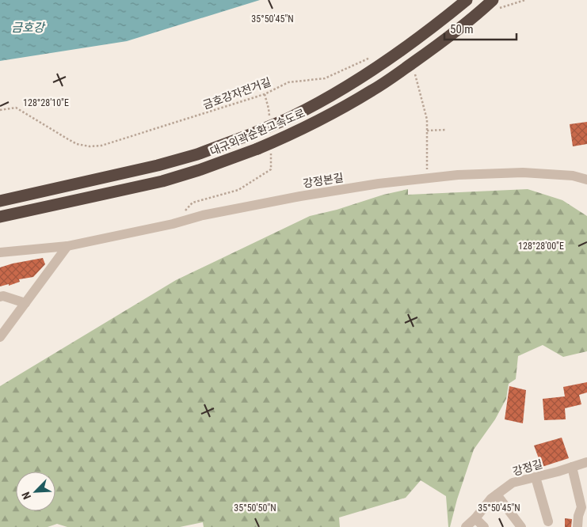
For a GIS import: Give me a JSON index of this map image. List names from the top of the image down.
{
  "streets": {
    "highway": ["대구외곽순환고속도로"],
    "street": ["강정본길", "강정길"],
    "path": ["금호강자전거길"]
  },
  "water": ["금호강"],
  "scale_bar": "50 m",
  "north": "bottom left",
  "coordinates": [
    "35°50'45\"N",
    "128°28'10\"E",
    "128°28'00\"E",
    "35°50'50\"N"
  ]
}
